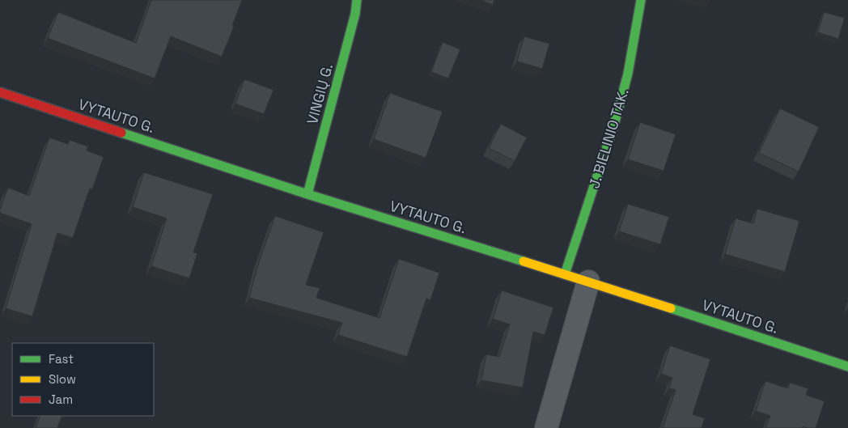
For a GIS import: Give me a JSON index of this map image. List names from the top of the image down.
{
  "streets": {
    "street": ["VINGIŲ G.", "VYTAUTO G.", "J. BIELINIO TAK."]
  },
  "crossings": [
    ["VINGIŲ G.", "VYTAUTO G."],
    ["VYTAUTO G.", "J. BIELINIO TAK."]
  ],
  "legend": ["Fast", "Slow", "Jam"]
}
